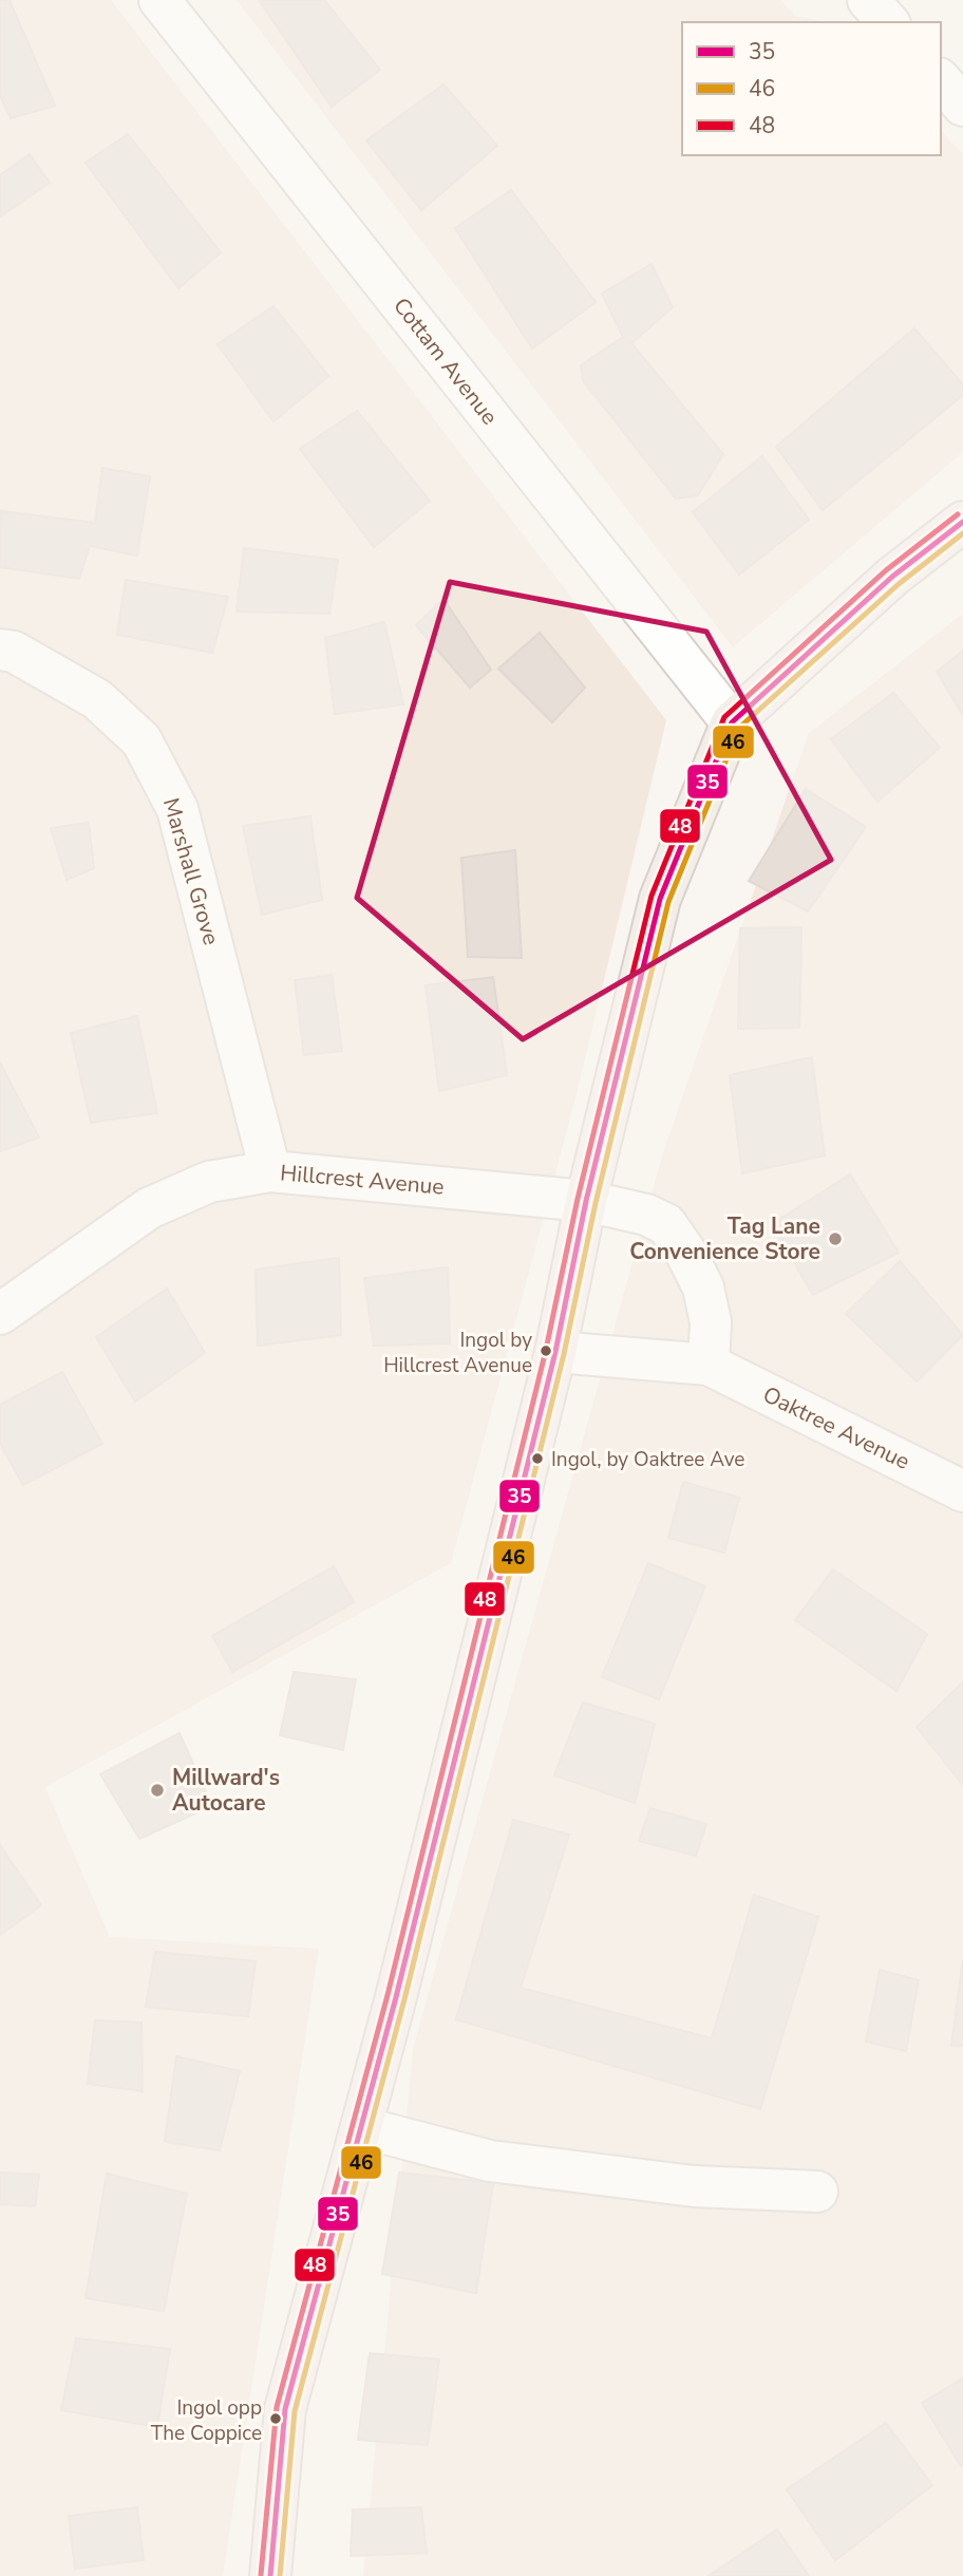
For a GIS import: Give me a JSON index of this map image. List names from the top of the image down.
{
  "streets": {
    "street": [
      "Cottam Avenue",
      "Marshall Grove",
      "Hillcrest Avenue",
      "Oaktree Avenue"
    ]
  },
  "crossings": [
    ["Marshall Grove", "Hillcrest Avenue"]
  ],
  "places": [
    "Tag Lane Convenience Store",
    "Ingol by Hillcrest Avenue",
    "Ingol, by Oaktree Ave",
    "Millward's Autocare",
    "Ingol opp The Coppice"
  ],
  "lines": ["transit line 48", "transit line 35", "transit line 46"],
  "legend": ["35", "46", "48"]
}
